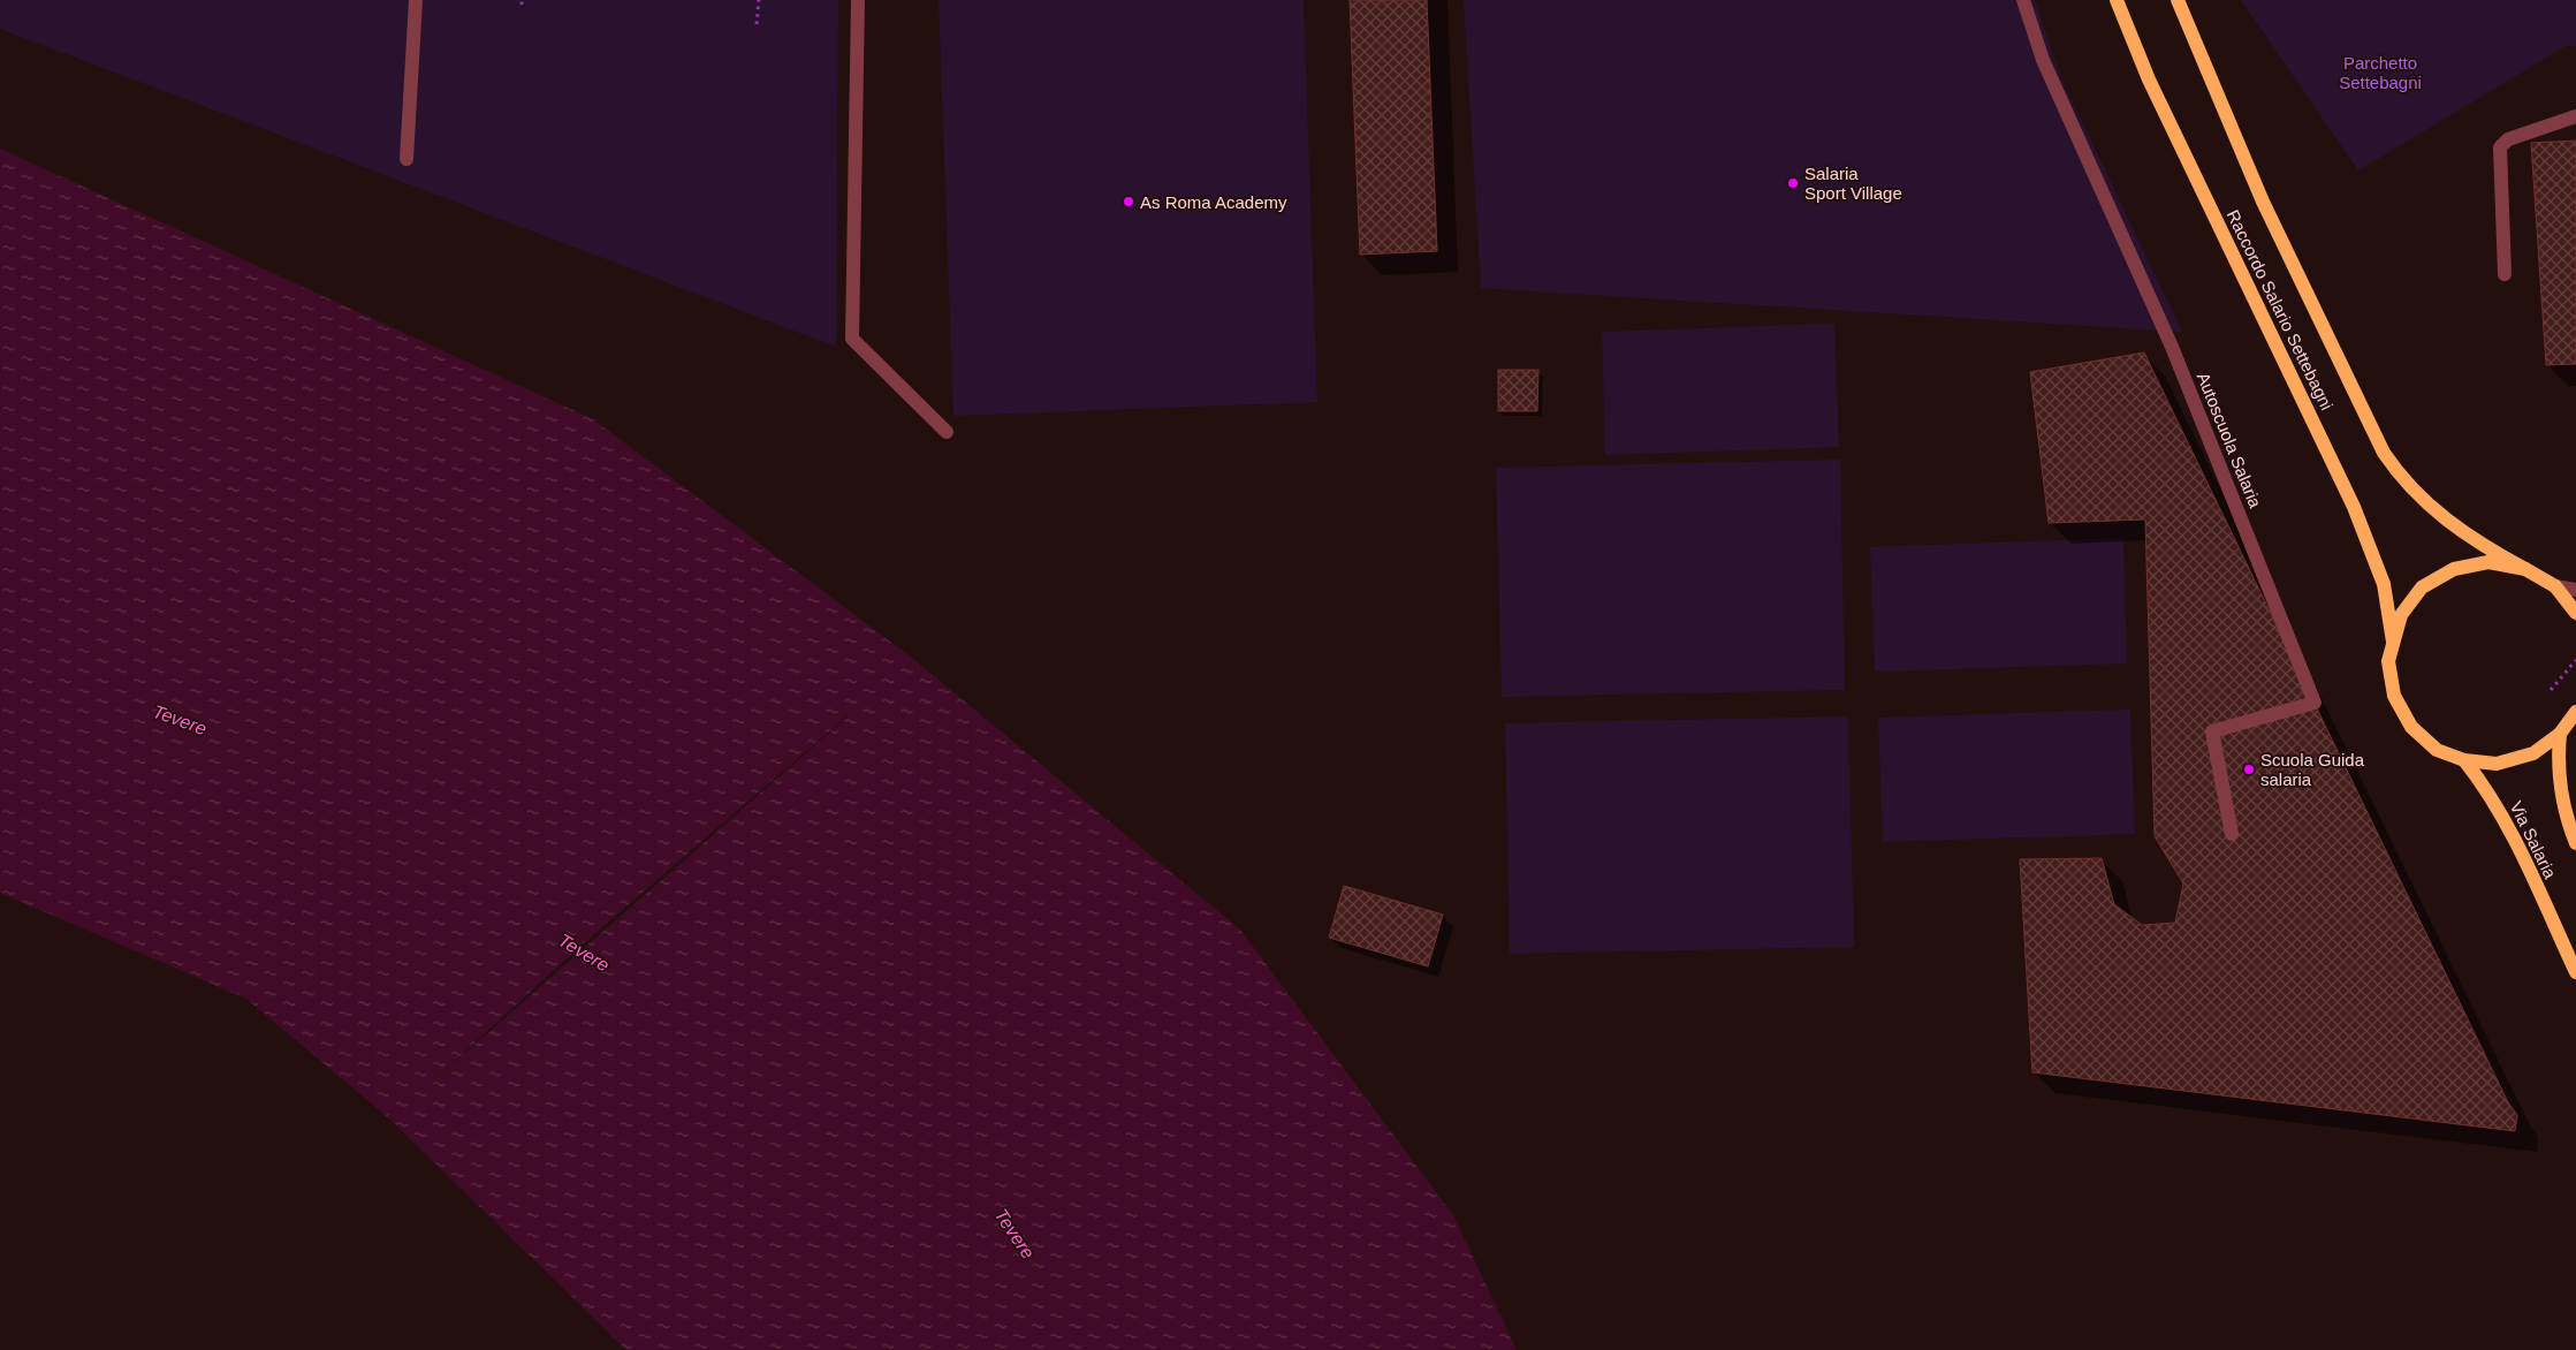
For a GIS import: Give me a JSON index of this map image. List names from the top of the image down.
{
  "streets": {
    "main road": ["Raccordo Salario Settebagni", "Via Salaria"],
    "street": ["Autoscuola Salaria"]
  },
  "water": ["Tevere"],
  "parks": ["Parchetto Settebagni"],
  "places": ["Salaria Sport Village", "As Roma Academy", "Scuola Guida salaria"]
}
